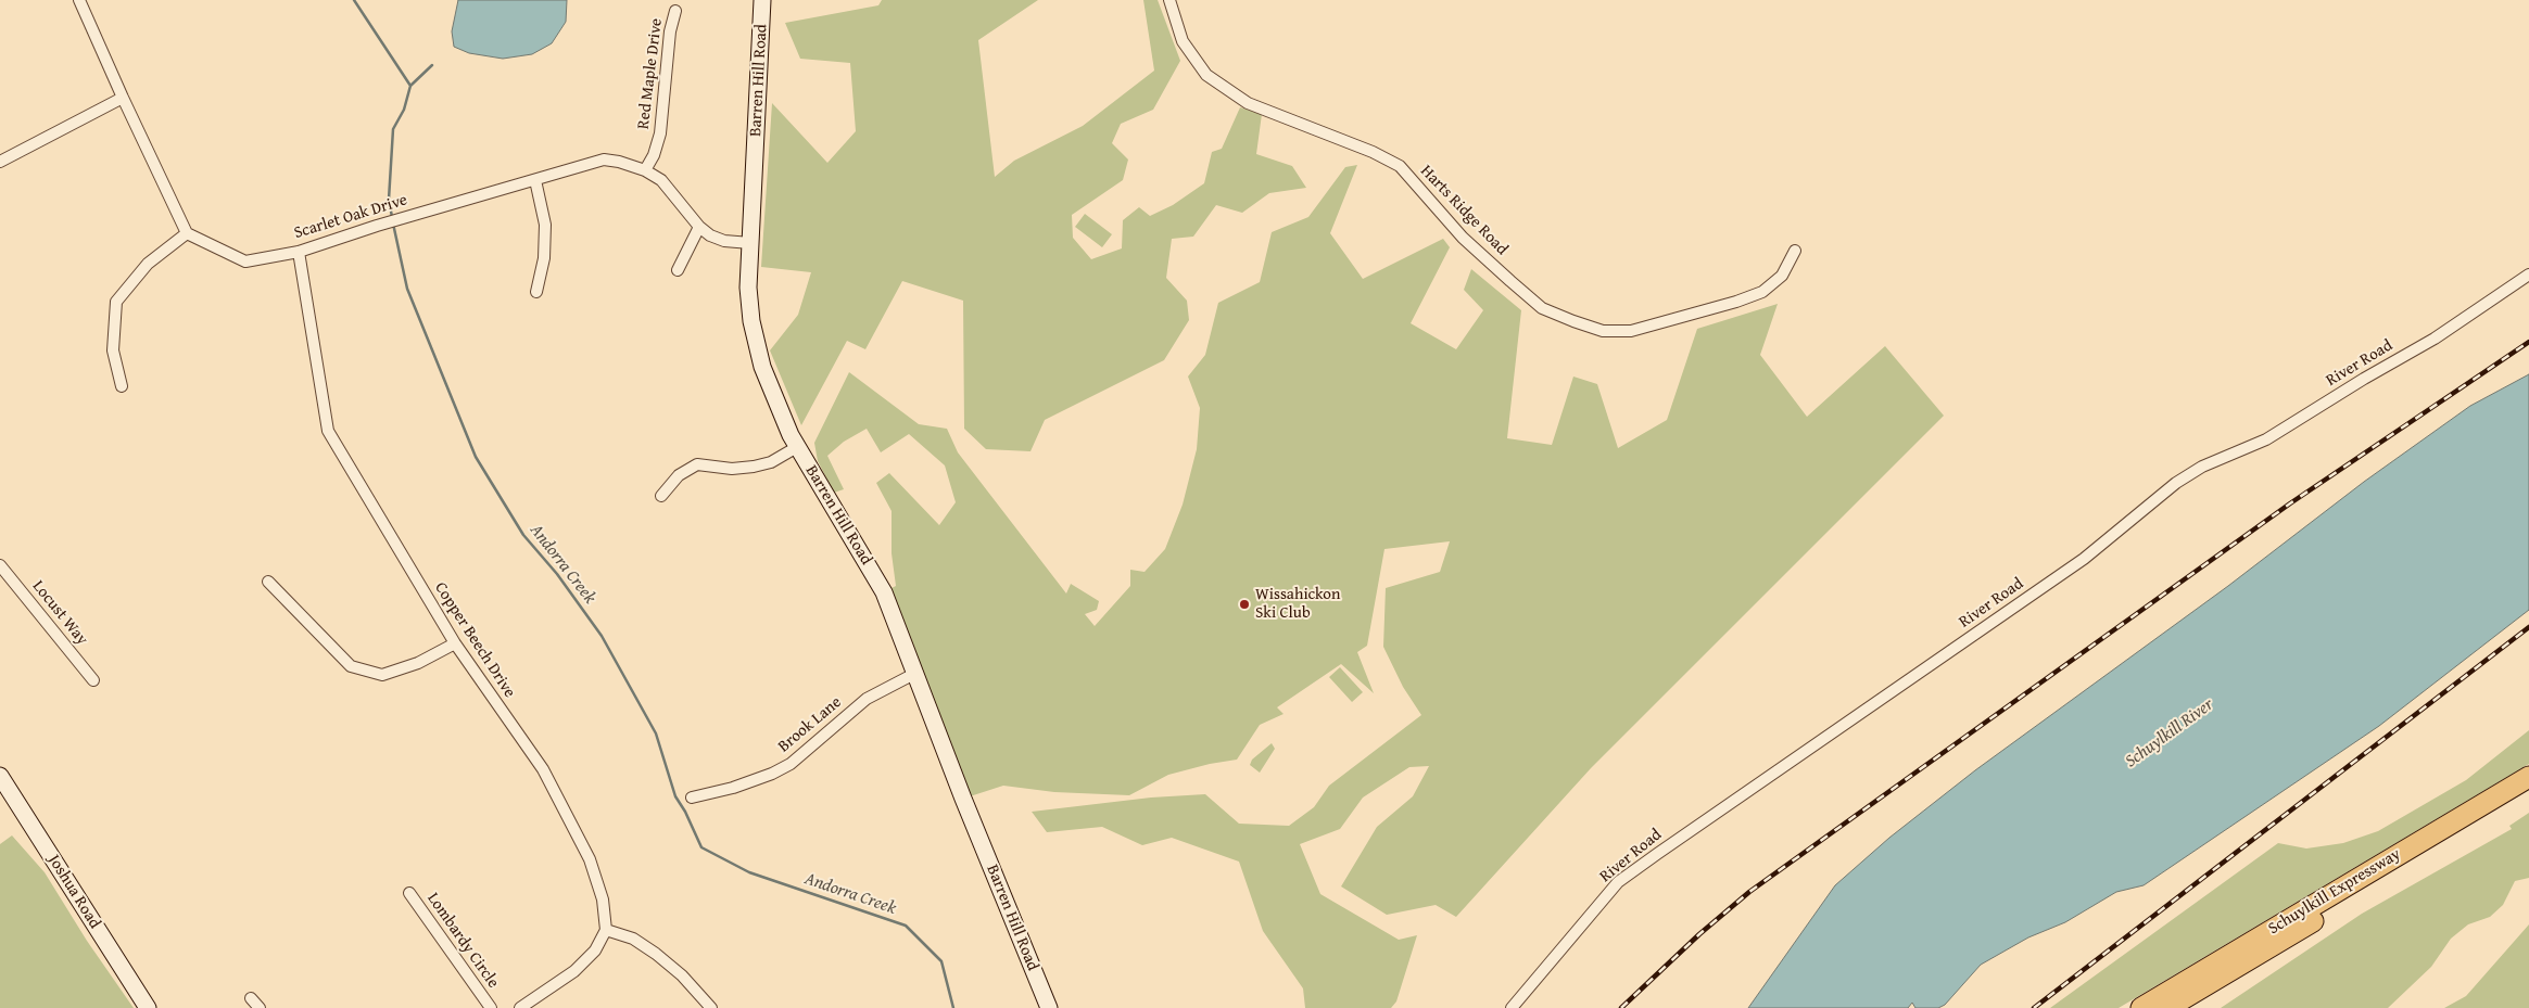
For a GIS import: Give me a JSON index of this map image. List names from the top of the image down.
{
  "streets": {
    "highway": ["Schuylkill Expressway"],
    "street": [
      "Red Maple Drive",
      "Barren Hill Road",
      "Harts Ridge Road",
      "Scarlet Oak Drive",
      "River Road",
      "Locust Way",
      "Copper Beech Drive",
      "Brook Lane",
      "Joshua Road",
      "Lombardy Circle"
    ]
  },
  "crossings": [
    ["Red Maple Drive", "Scarlet Oak Drive"],
    ["Barren Hill Road", "Scarlet Oak Drive"],
    ["Barren Hill Road", "Brook Lane"],
    ["Scarlet Oak Drive", "Copper Beech Drive"]
  ],
  "water": ["Andorra Creek", "Schuylkill River"],
  "places": ["Wissahickon Ski Club"]
}
